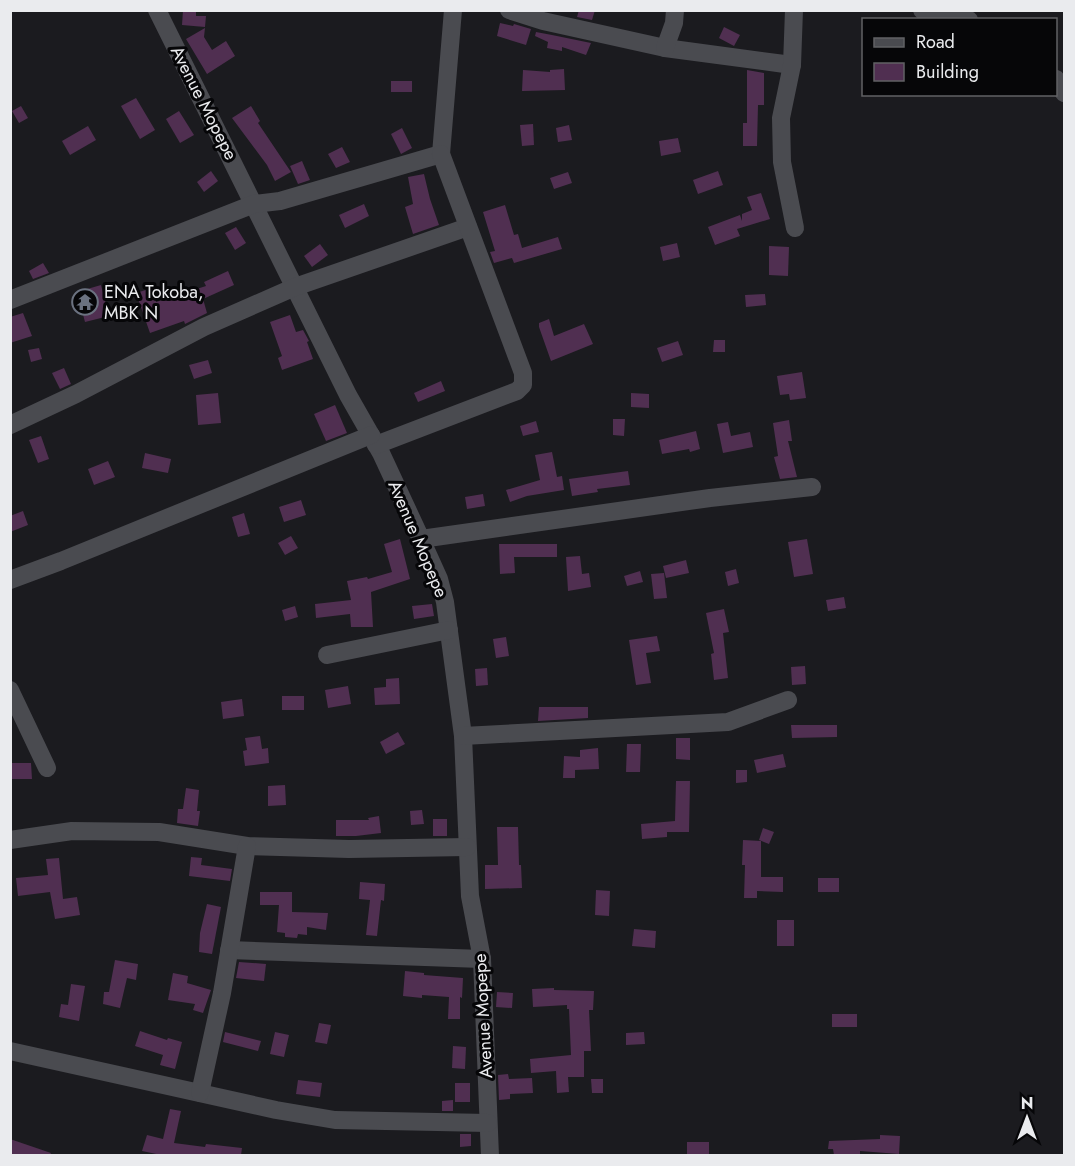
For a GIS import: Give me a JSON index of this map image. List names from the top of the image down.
{
  "streets": {
    "street": ["Avenue Mopepe"]
  },
  "places": {
    "temple": ["ENA Tokoba, MBK N"]
  },
  "legend": ["Road", "Building"],
  "north": "top"
}
